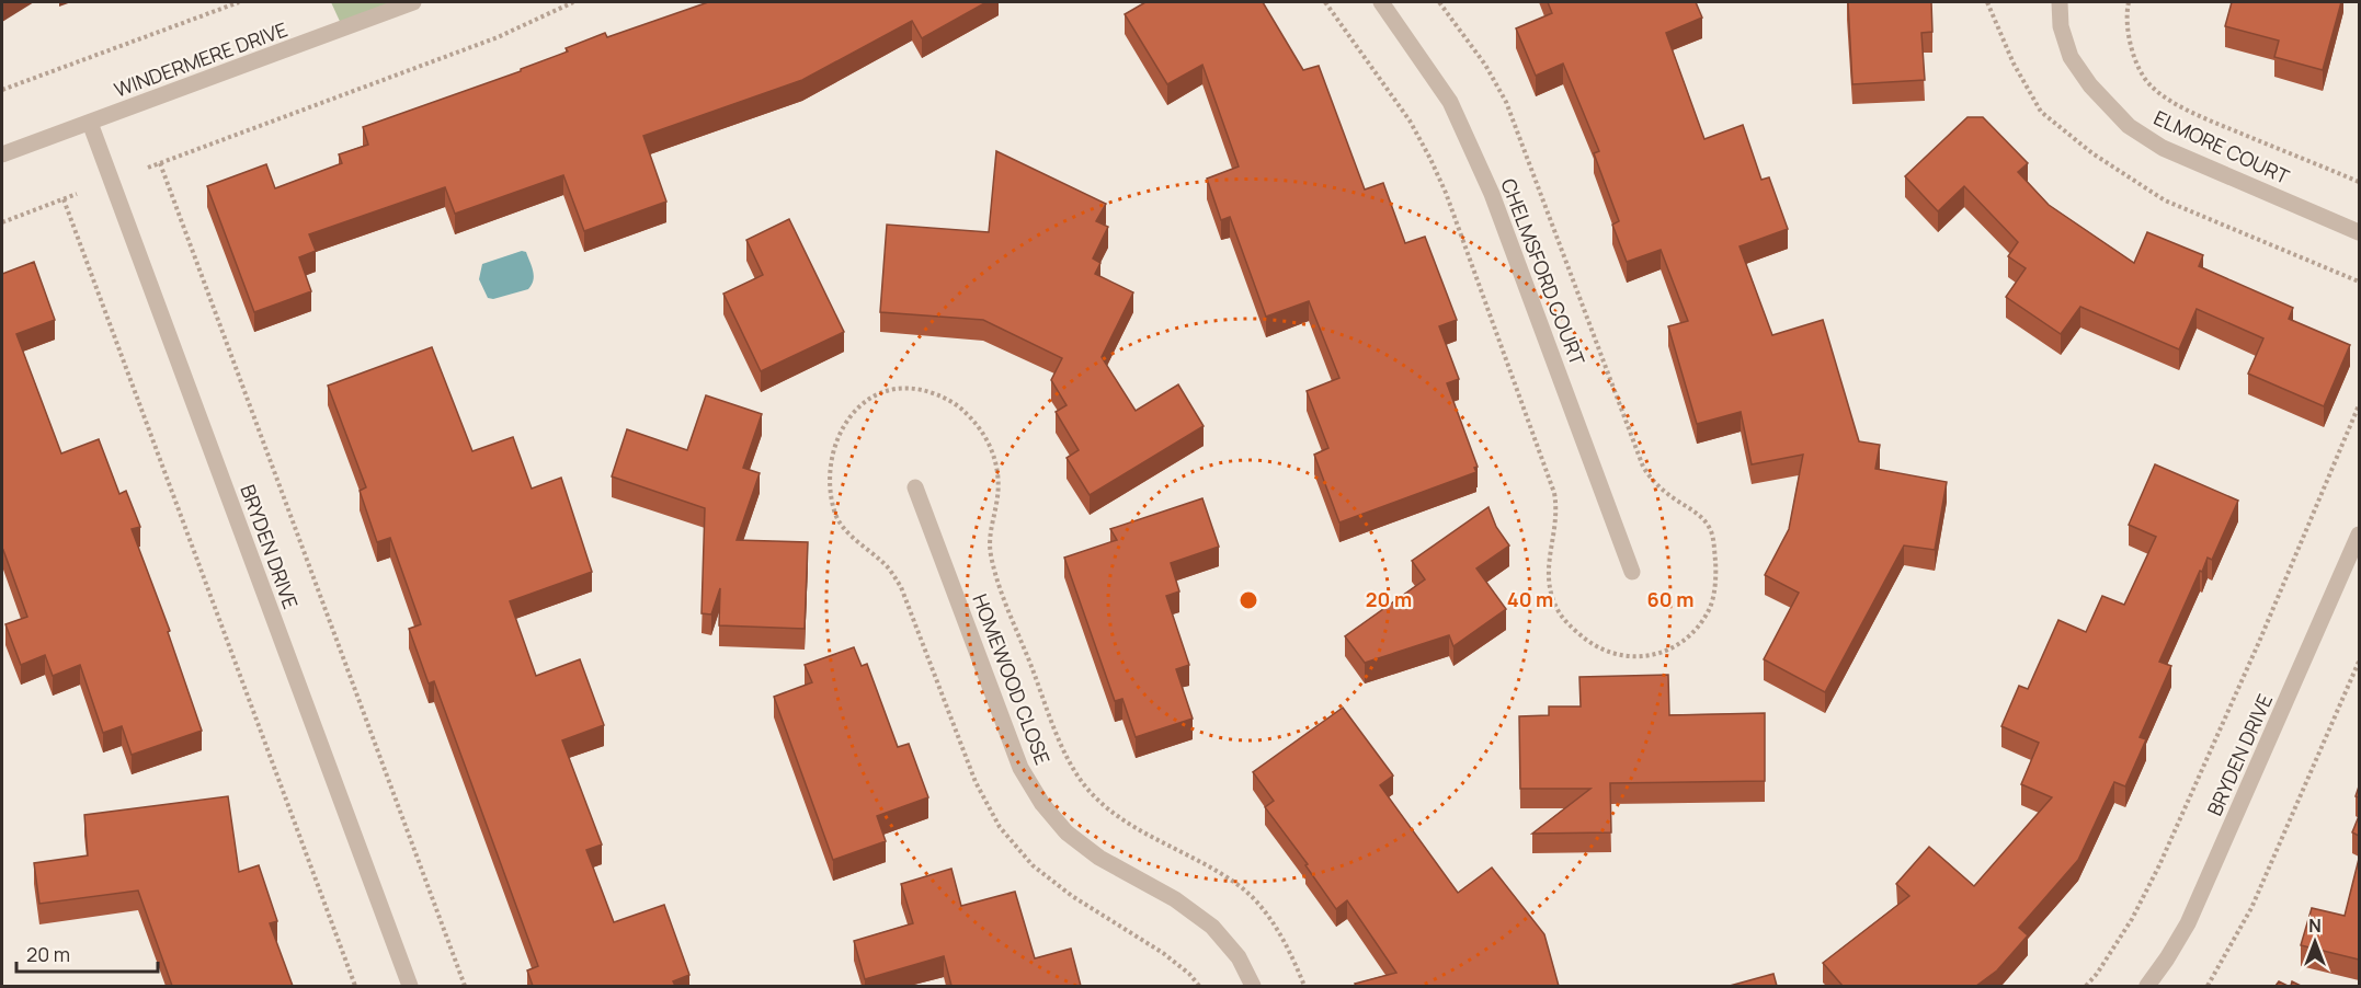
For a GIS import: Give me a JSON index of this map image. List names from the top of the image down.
{
  "streets": {
    "street": [
      "WINDERMERE DRIVE",
      "ELMORE COURT",
      "CHELMSFORD COURT",
      "BRYDEN DRIVE",
      "HOMEWOOD CLOSE"
    ]
  },
  "crossings": [
    ["WINDERMERE DRIVE", "BRYDEN DRIVE"]
  ],
  "scale_bar": "20 m",
  "north": "top",
  "rings": ["20 m", "40 m", "60 m"]
}
